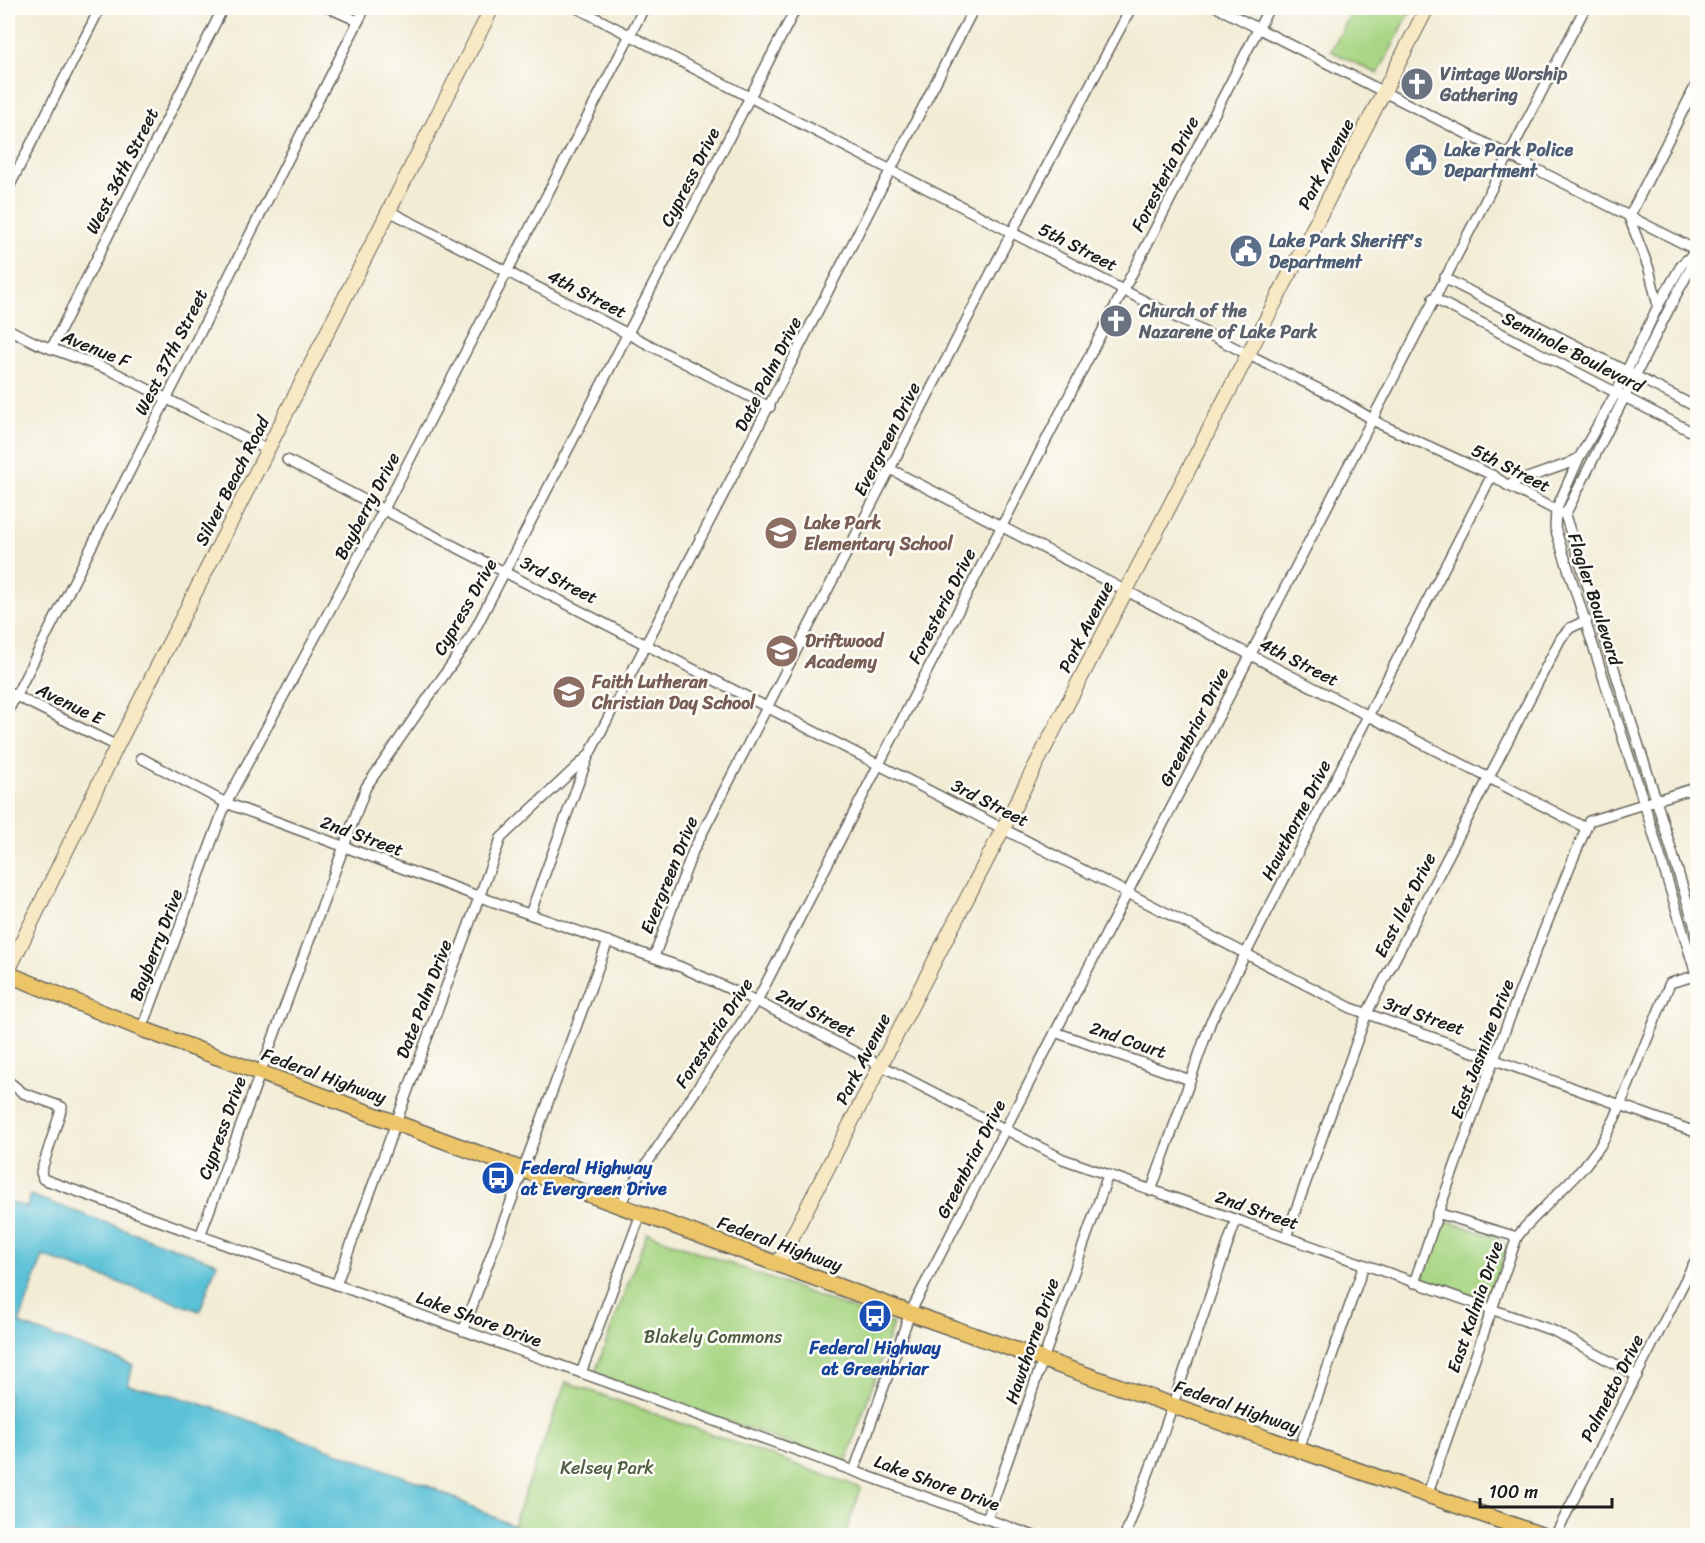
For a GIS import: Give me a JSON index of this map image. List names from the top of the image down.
{
  "streets": {
    "main road": ["Federal Highway"],
    "street": [
      "Park Avenue",
      "West 36th Street",
      "Foresteria Drive",
      "Cypress Drive",
      "5th Street",
      "4th Street",
      "Avenue F",
      "West 37th Street",
      "Seminole Boulevard",
      "Date Palm Drive",
      "Evergreen Drive",
      "Silver Beach Road",
      "Bayberry Drive",
      "3rd Street",
      "Flagler Boulevard",
      "Avenue E",
      "Greenbriar Drive",
      "Hawthorne Drive",
      "2nd Street",
      "East Ilex Drive",
      "2nd Court",
      "East Jasmine Drive",
      "East Kalmia Drive",
      "Lake Shore Drive",
      "Palmetto Drive"
    ]
  },
  "crossings": [
    ["Park Avenue", "5th Street"],
    ["Park Avenue", "4th Street"],
    ["Park Avenue", "3rd Street"],
    ["Park Avenue", "2nd Street"],
    ["Park Avenue", "Federal Highway"],
    ["West 36th Street", "Avenue F"],
    ["Foresteria Drive", "5th Street"],
    ["Foresteria Drive", "4th Street"],
    ["Foresteria Drive", "3rd Street"],
    ["Foresteria Drive", "2nd Street"],
    ["Foresteria Drive", "Federal Highway"],
    ["Cypress Drive", "5th Street"],
    ["Cypress Drive", "4th Street"],
    ["Cypress Drive", "3rd Street"],
    ["Cypress Drive", "2nd Street"],
    ["Cypress Drive", "Federal Highway"],
    ["Cypress Drive", "Lake Shore Drive"],
    ["5th Street", "Date Palm Drive"],
    ["5th Street", "Evergreen Drive"],
    ["5th Street", "Bayberry Drive"],
    ["5th Street", "Flagler Boulevard"],
    ["5th Street", "Greenbriar Drive"],
    ["5th Street", "Hawthorne Drive"],
    ["4th Street", "Date Palm Drive"],
    ["4th Street", "Evergreen Drive"],
    ["4th Street", "Silver Beach Road"],
    ["4th Street", "Bayberry Drive"],
    ["4th Street", "Greenbriar Drive"],
    ["4th Street", "Hawthorne Drive"],
    ["4th Street", "East Ilex Drive"],
    ["4th Street", "East Jasmine Drive"],
    ["Avenue F", "West 37th Street"],
    ["Avenue F", "Silver Beach Road"],
    ["West 37th Street", "Avenue E"],
    ["Seminole Boulevard", "Flagler Boulevard"],
    ["Seminole Boulevard", "Greenbriar Drive"],
    ["Date Palm Drive", "3rd Street"],
    ["Date Palm Drive", "2nd Street"],
    ["Date Palm Drive", "Federal Highway"],
    ["Date Palm Drive", "Lake Shore Drive"],
    ["Evergreen Drive", "3rd Street"],
    ["Evergreen Drive", "2nd Street"],
    ["Silver Beach Road", "Avenue E"],
    ["Silver Beach Road", "Federal Highway"],
    ["Bayberry Drive", "3rd Street"],
    ["Bayberry Drive", "2nd Street"],
    ["Bayberry Drive", "Federal Highway"],
    ["3rd Street", "Greenbriar Drive"],
    ["3rd Street", "Hawthorne Drive"],
    ["3rd Street", "East Ilex Drive"],
    ["3rd Street", "East Jasmine Drive"],
    ["3rd Street", "East Kalmia Drive"],
    ["Flagler Boulevard", "East Ilex Drive"],
    ["Flagler Boulevard", "East Kalmia Drive"],
    ["Greenbriar Drive", "2nd Street"],
    ["Greenbriar Drive", "2nd Court"],
    ["Greenbriar Drive", "Federal Highway"],
    ["Greenbriar Drive", "Lake Shore Drive"],
    ["Hawthorne Drive", "2nd Street"],
    ["Hawthorne Drive", "2nd Court"],
    ["Hawthorne Drive", "Federal Highway"],
    ["Hawthorne Drive", "Lake Shore Drive"],
    ["2nd Street", "East Ilex Drive"],
    ["2nd Street", "East Jasmine Drive"],
    ["2nd Street", "East Kalmia Drive"],
    ["2nd Street", "Palmetto Drive"],
    ["Federal Highway", "East Kalmia Drive"]
  ],
  "parks": ["Blakely Commons", "Kelsey Park"],
  "places": {
    "church": ["Vintage Worship Gathering", "Church of the Nazarene of Lake Park"],
    "public building": ["Lake Park Police Department", "Lake Park Sheriff's Department"],
    "school or university": ["Lake Park Elementary School", "Driftwood Academy", "Faith Lutheran Christian Day School"],
    "bus stop": ["Federal Highway at Evergreen Drive", "Federal Highway at Greenbriar"]
  },
  "scale_bar": "100 m"
}
